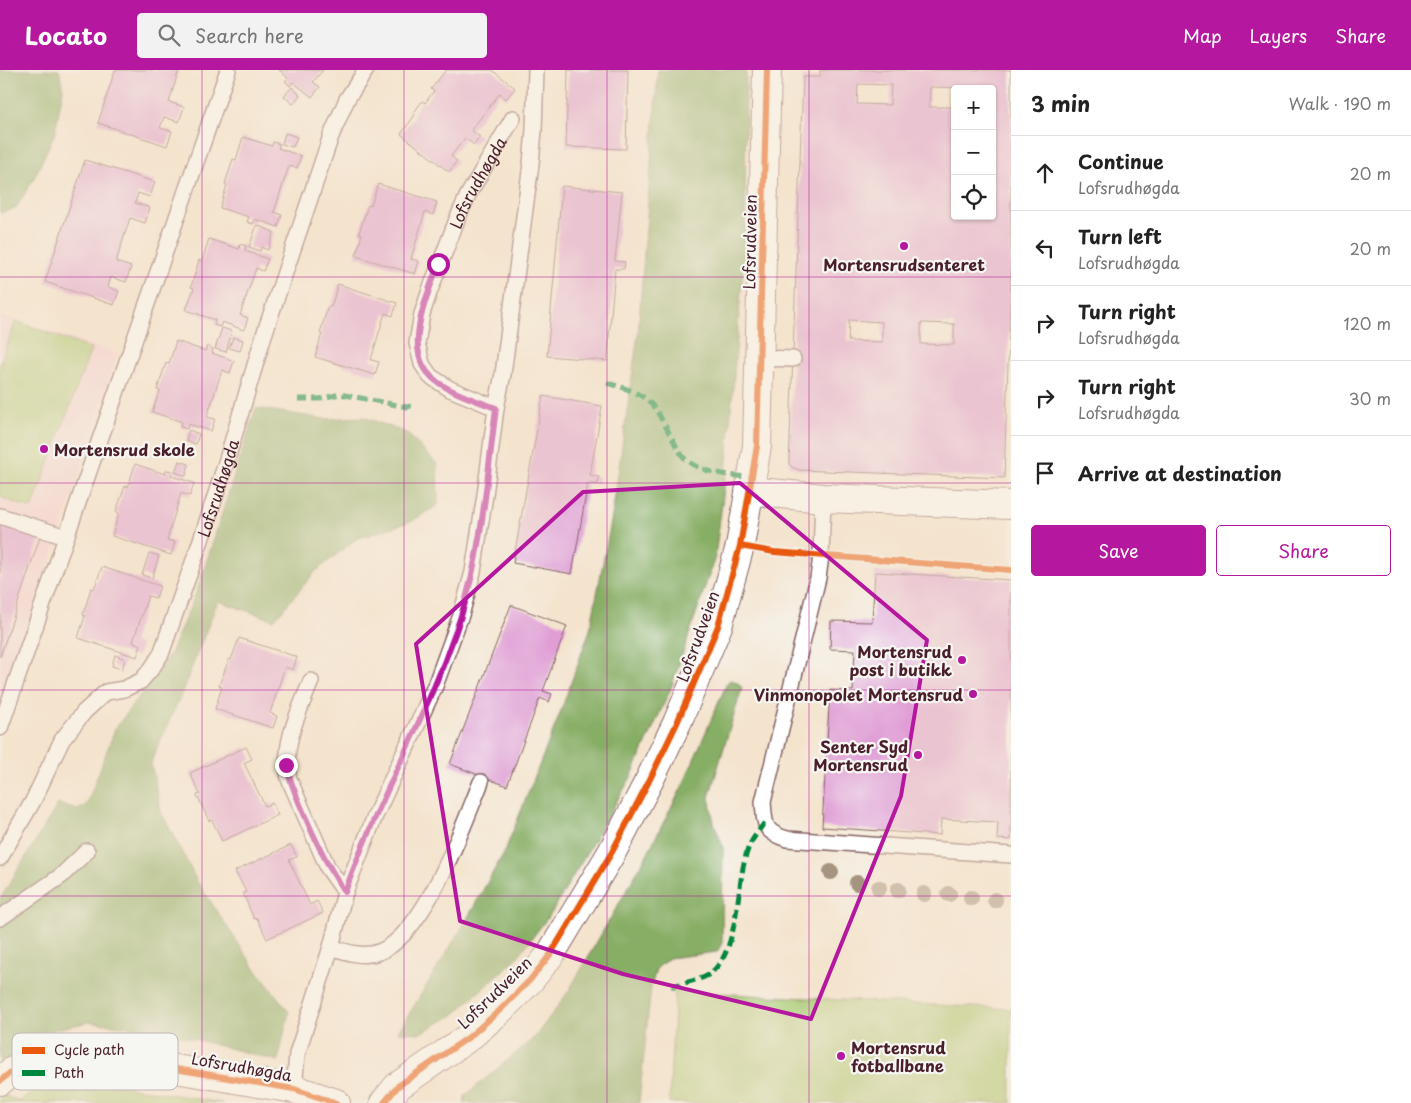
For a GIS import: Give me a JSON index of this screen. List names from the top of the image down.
{
  "streets": {
    "street": ["Lofsrudhøgda", "Lofsrudveien"]
  },
  "places": [
    "Mortensrudsenteret",
    "Mortensrud skole",
    "Mortensrud post i butikk",
    "Vinmonopolet Mortensrud",
    "Senter Syd Mortensrud",
    "Mortensrud fotballbane"
  ],
  "legend": ["Cycle path", "Path"],
  "page": {
    "header": "Locato",
    "search": "Search here",
    "nav": ["Map", "Layers", "Share"],
    "heading": ["3 min", "Walk · 190 m"],
    "map_buttons": ["+", "−"],
    "list": [
      ["Continue", "Lofsrudhøgda", "20 m"],
      ["Turn left", "Lofsrudhøgda", "20 m"],
      ["Turn right", "Lofsrudhøgda", "120 m"],
      ["Turn right", "Lofsrudhøgda", "30 m"],
      "Arrive at destination"
    ],
    "buttons": ["Save", "Share"]
  }
}
